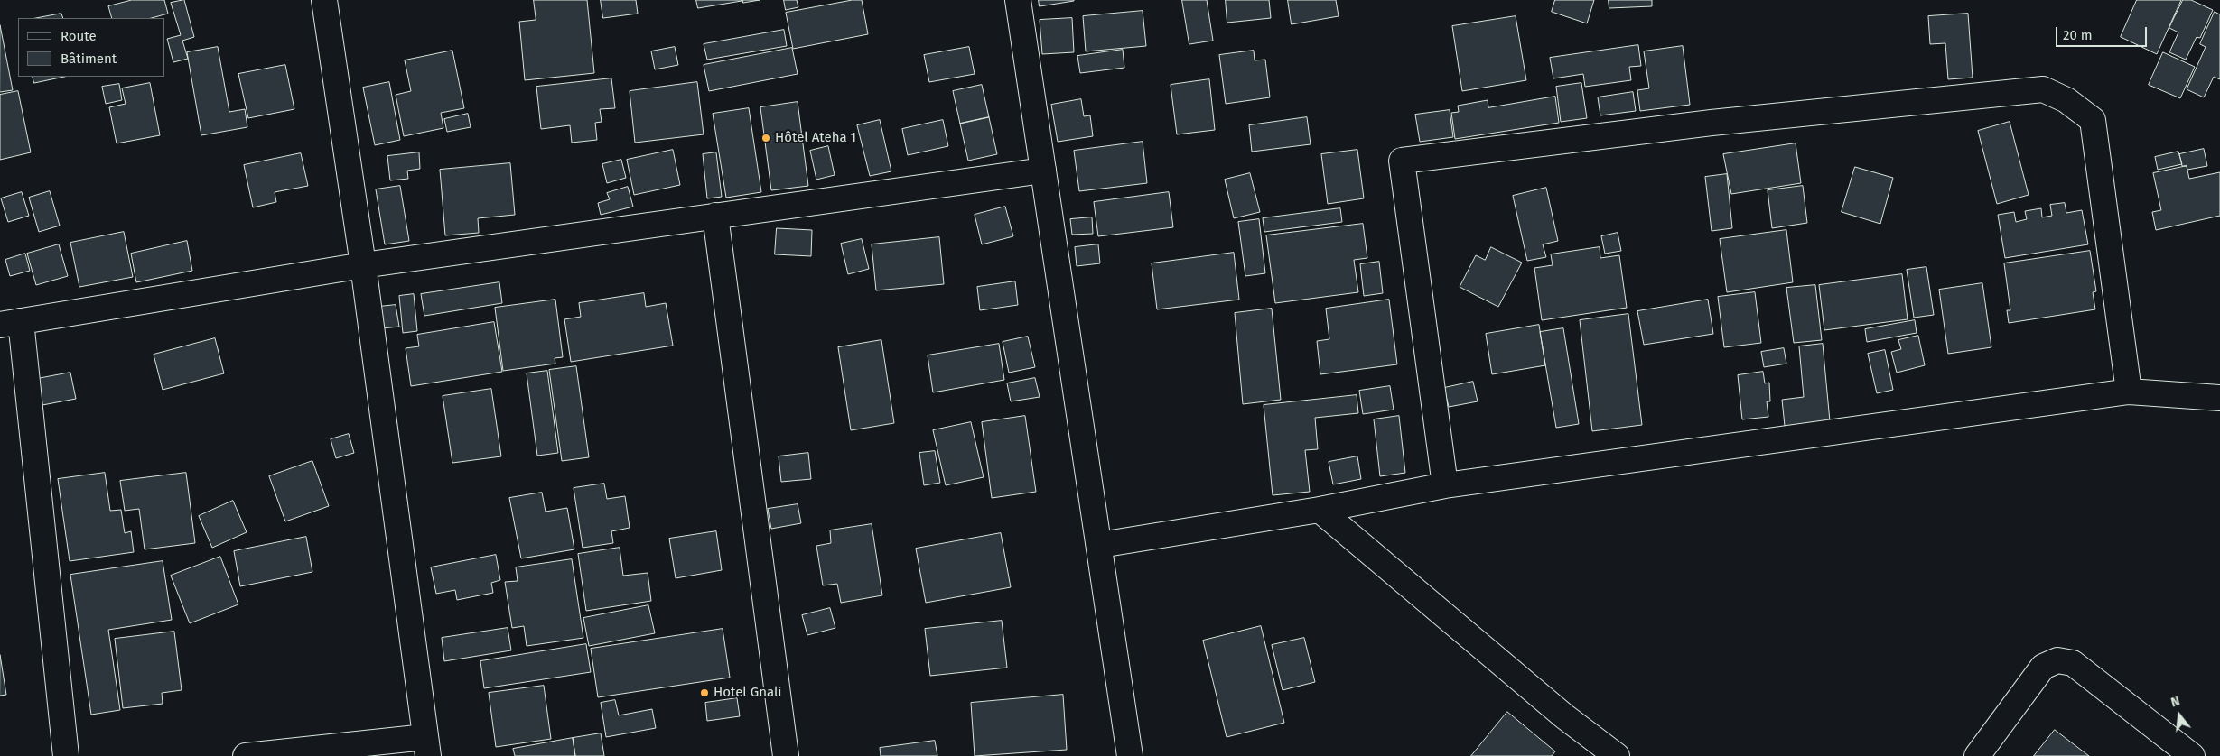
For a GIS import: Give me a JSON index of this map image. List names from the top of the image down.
{
  "places": ["Hôtel Ateha 1", "Hotel Gnali"],
  "legend": ["Route", "Bâtiment"],
  "scale_bar": "20 m",
  "north": "top"
}
